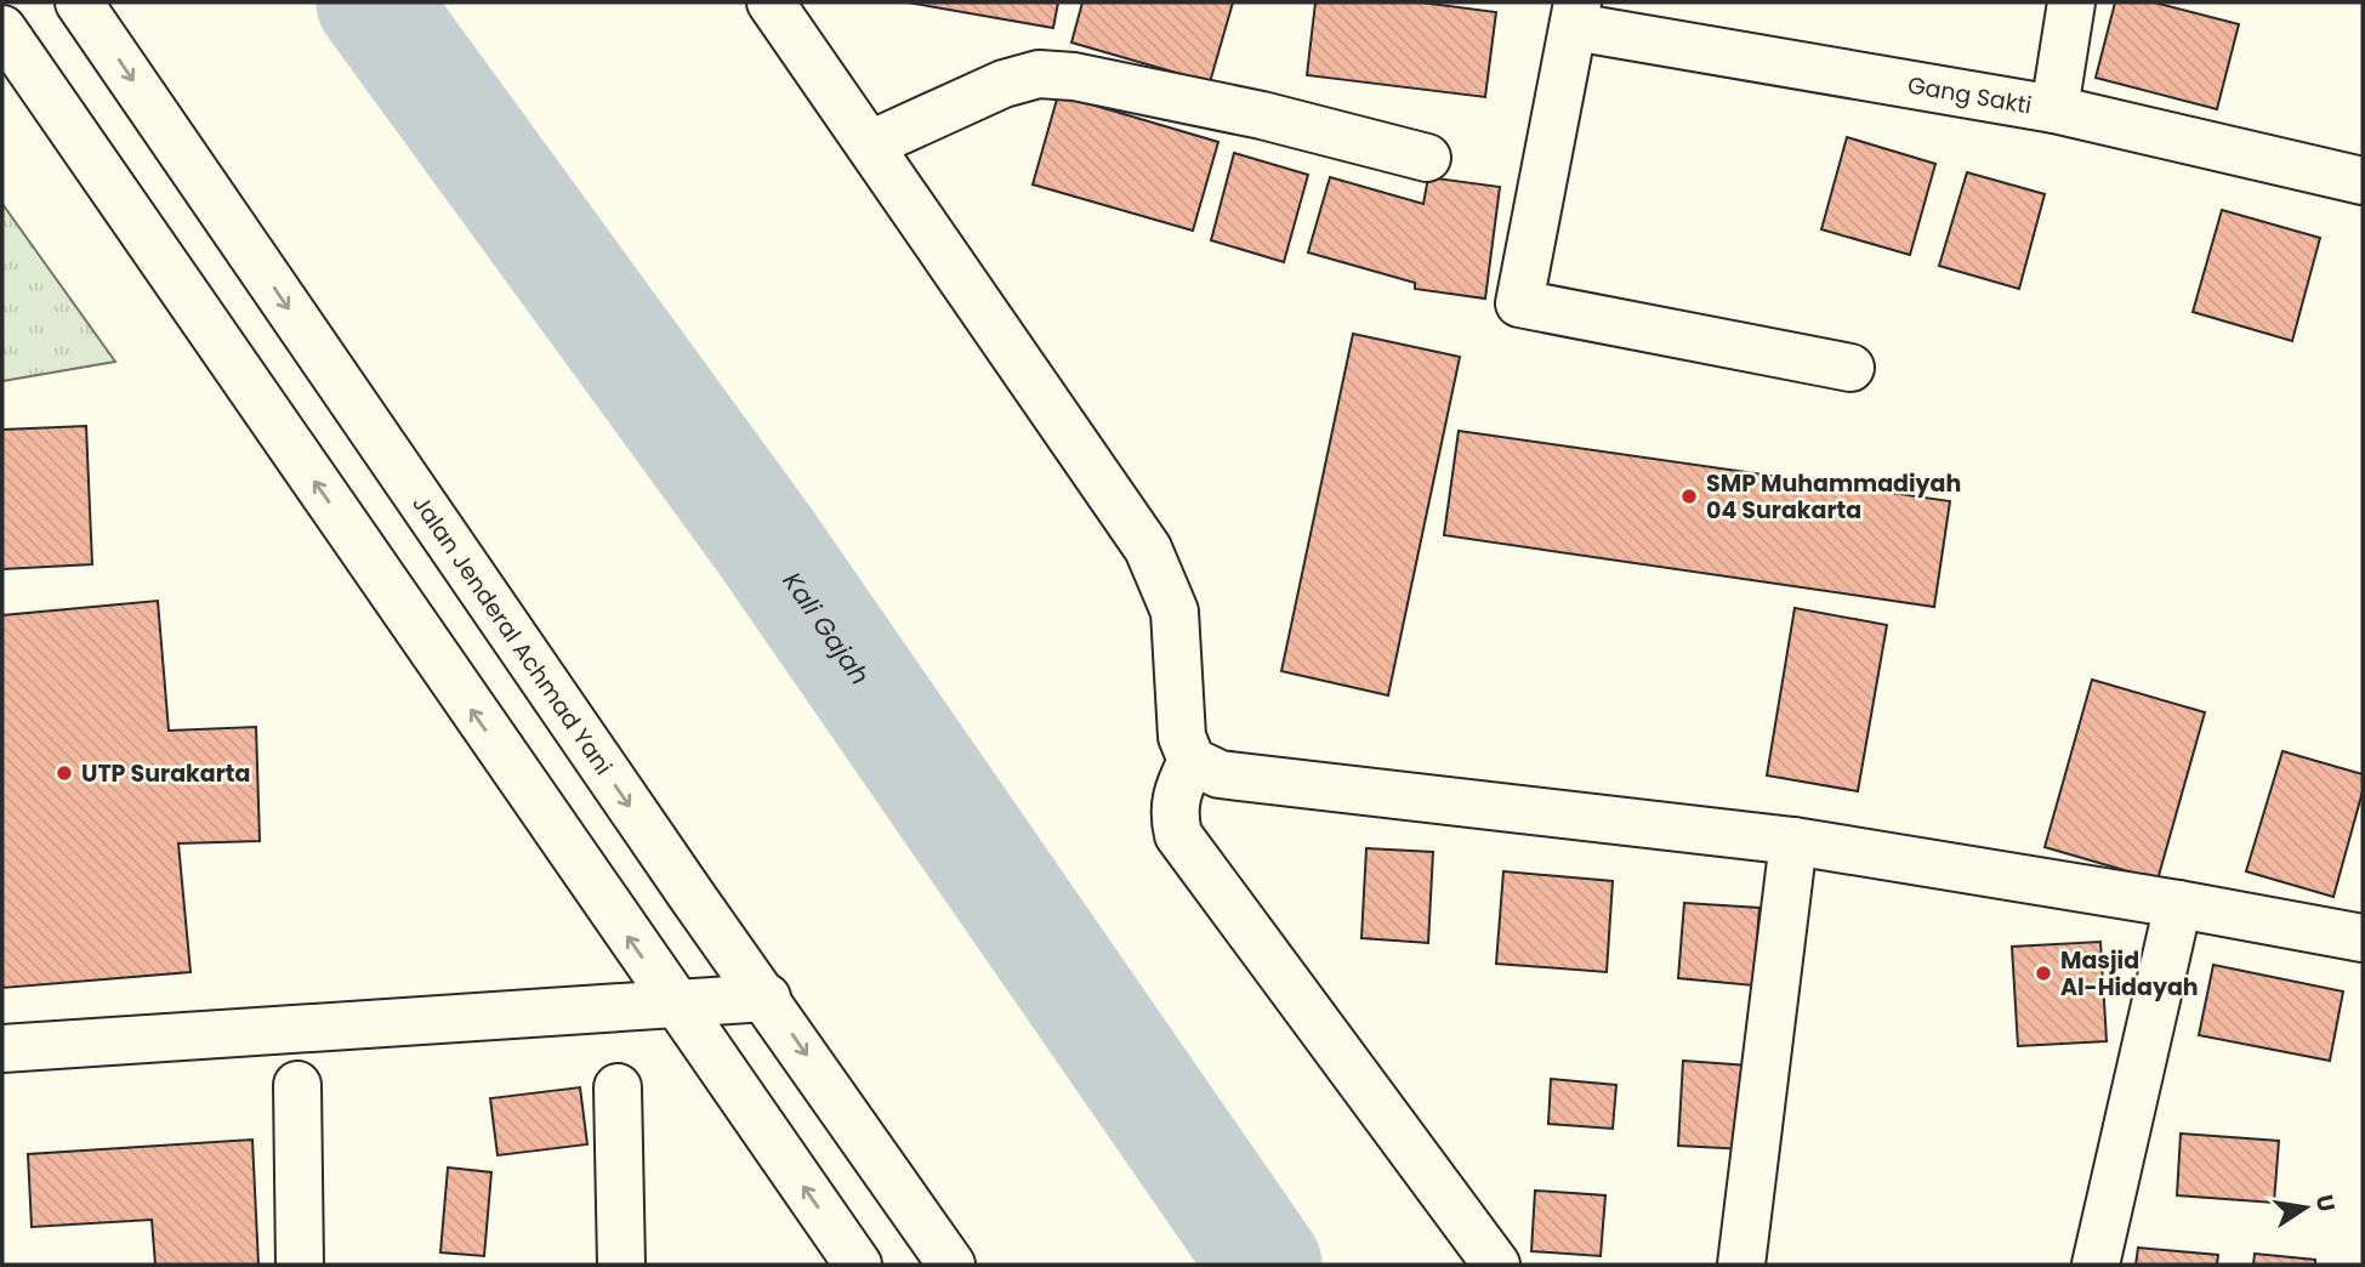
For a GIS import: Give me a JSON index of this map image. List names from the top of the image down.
{
  "streets": {
    "street": ["Gang Sakti", "Jalan Jenderal Achmad Yani"]
  },
  "water": ["Kali Gajah"],
  "places": ["SMP Muhammadiyah 04 Surakarta", "UTP Surakarta", "Masjid Al-Hidayah"],
  "north": "right"
}
